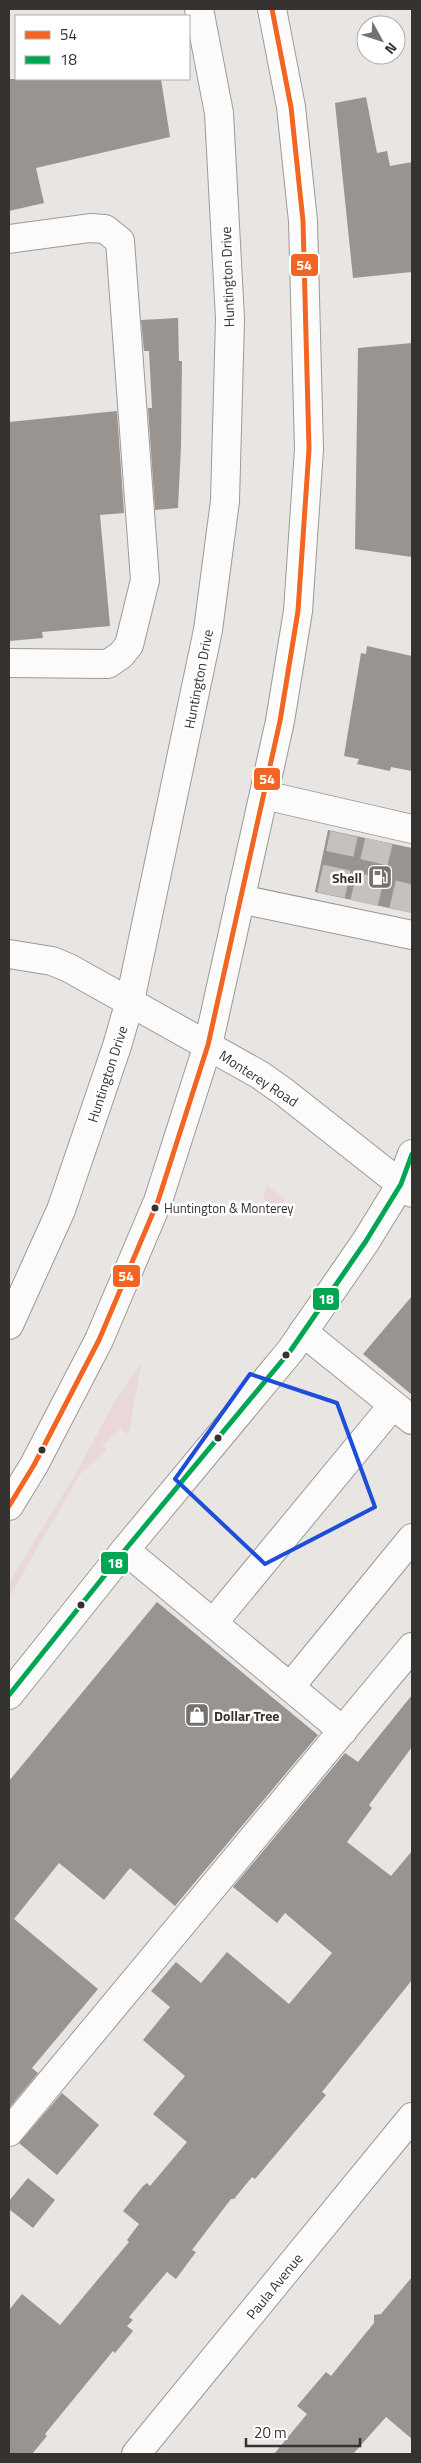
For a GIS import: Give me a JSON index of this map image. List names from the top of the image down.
{
  "streets": {
    "main road": ["Huntington Drive", "Monterey Road", "Paula Avenue"]
  },
  "crossings": [
    ["Huntington Drive", "Monterey Road"]
  ],
  "places": {
    "fuel station": ["Shell"],
    "other": ["Huntington & Monterey"],
    "shop": ["Dollar Tree"]
  },
  "lines": ["transit line 54", "transit line 18"],
  "legend": ["54", "18"],
  "scale_bar": "20 m",
  "north": "bottom right"
}
